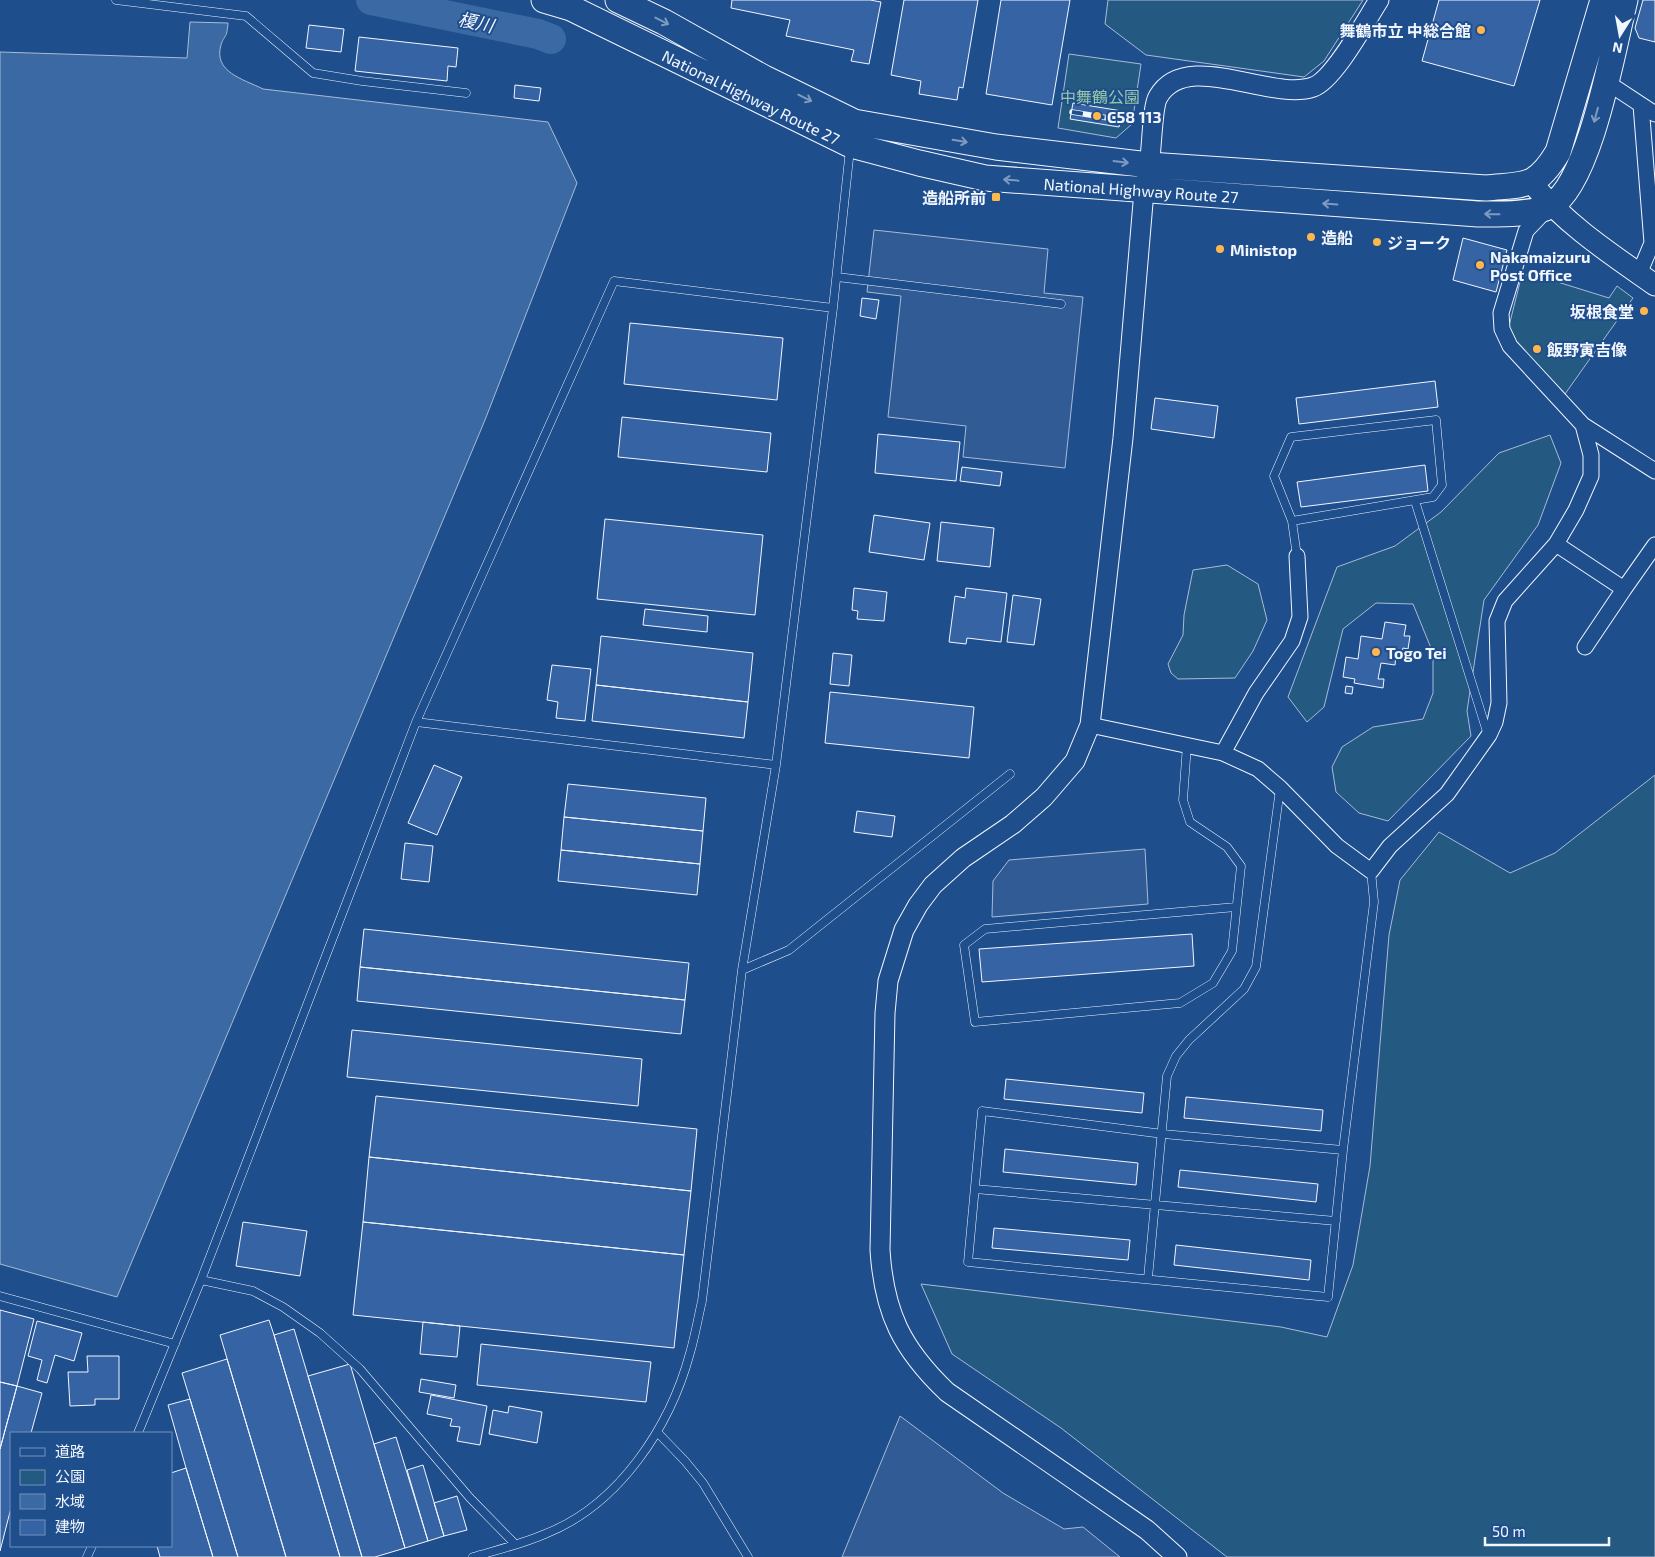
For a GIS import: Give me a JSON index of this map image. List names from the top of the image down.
{
  "streets": {
    "highway": ["National Highway Route 27"]
  },
  "water": ["榎川"],
  "parks": ["中舞鶴公園"],
  "places": {
    "other": [
      "舞鶴市立 中総合館",
      "C58 113",
      "造船",
      "ジョーク",
      "Ministop",
      "Nakamaizuru Post Office",
      "坂根食堂",
      "飯野寅吉像",
      "Togo Tei"
    ],
    "transit": ["造船所前"]
  },
  "legend": [
    "道路",
    "公園",
    "水域",
    "建物"
  ],
  "scale_bar": "50 m",
  "north": "bottom"
}
